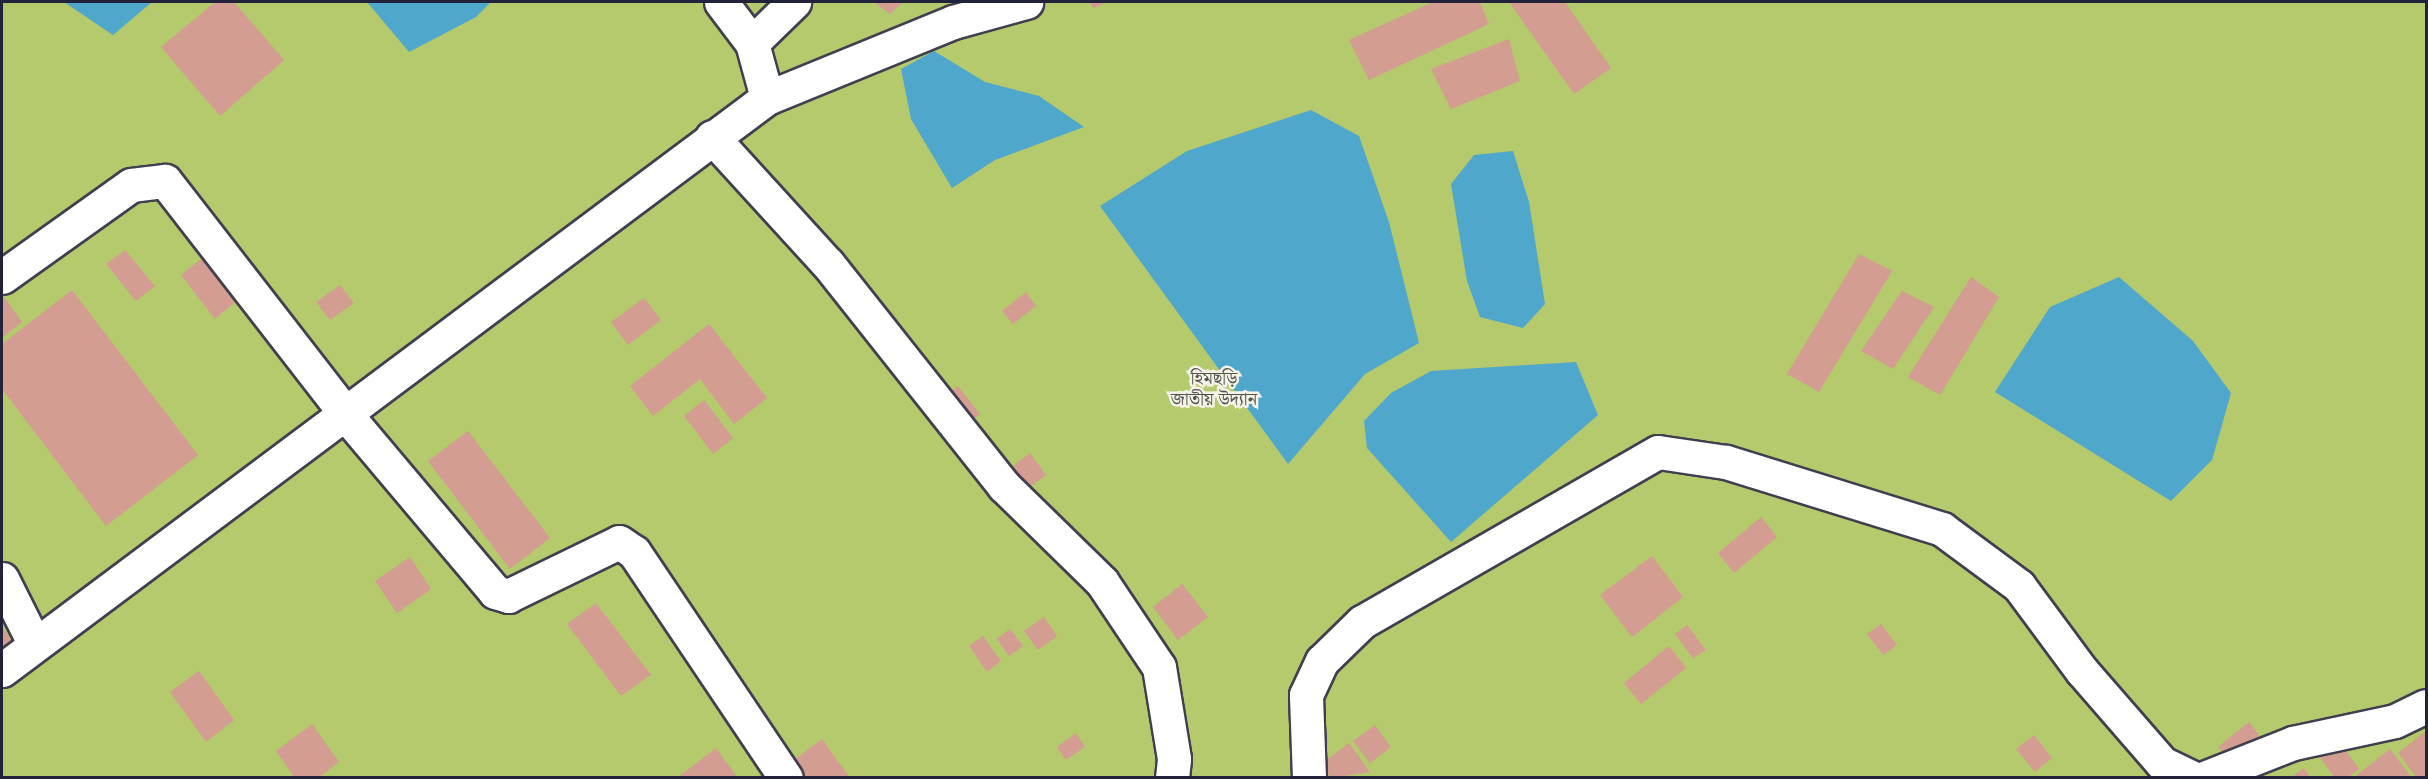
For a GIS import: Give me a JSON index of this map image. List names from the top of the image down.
{
  "parks": ["হিমছড়ি জাতীয় উদ্যান"]
}
